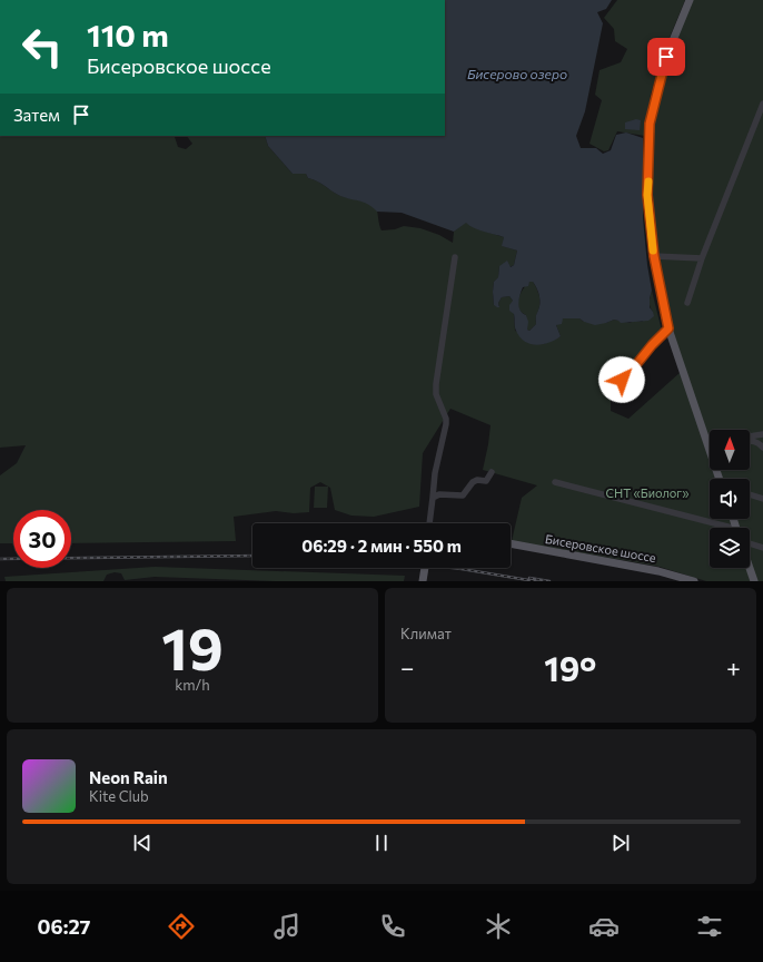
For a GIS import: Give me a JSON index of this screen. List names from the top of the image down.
{
  "streets": {
    "main road": ["Бисеровское шоссе"]
  },
  "water": ["Бисерово озеро"],
  "parks": ["СНТ «Биолог»"],
  "north": "top",
  "page": {
    "turn": ["110 m", "Бисеровское шоссе"],
    "then": "Затем",
    "limit": "30",
    "trip": "06:29 · 2 мин · 550 m",
    "tile": [
      ["19", "km/h"],
      "Климат"
    ],
    "heat": ["−", "19°", "+"],
    "song": ["Neon Rain", "Kite Club"],
    "tabs": "06:27"
  }
}
